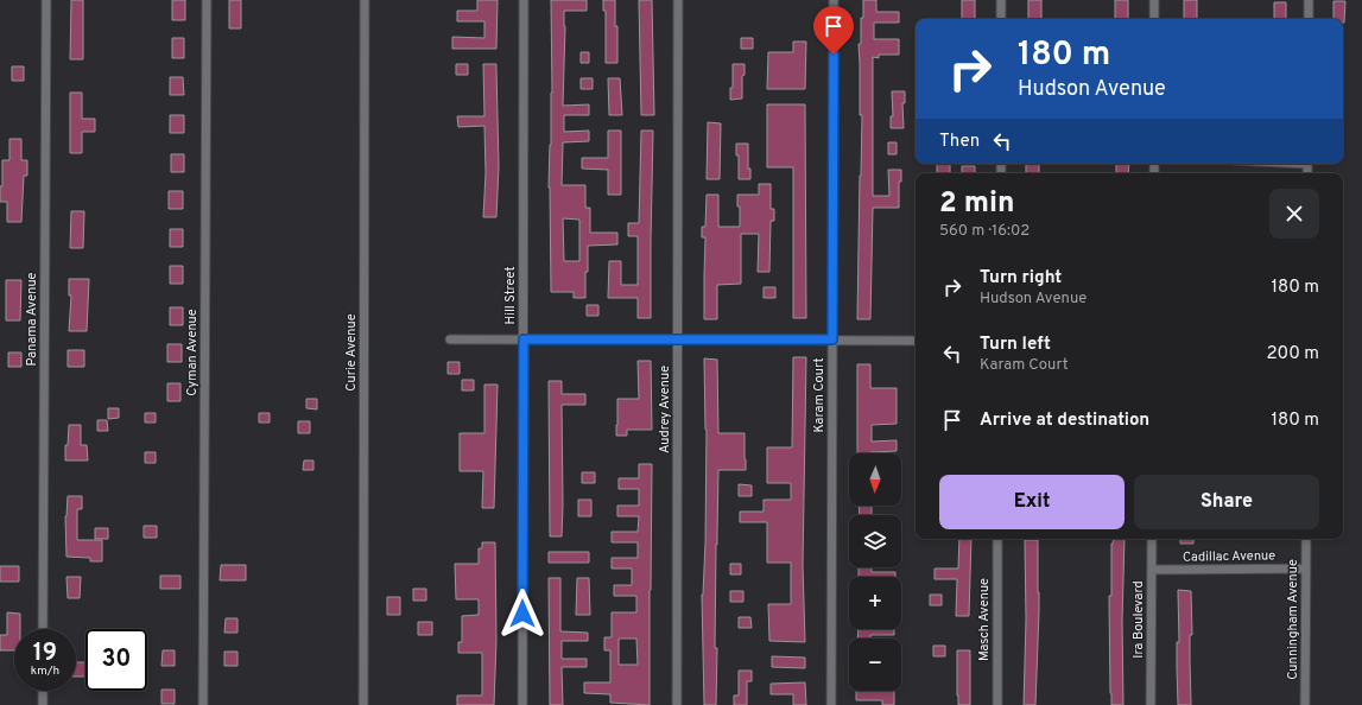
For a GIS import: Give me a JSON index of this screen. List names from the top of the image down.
{
  "streets": {
    "street": [
      "Hill Street",
      "Panama Avenue",
      "Cyman Avenue",
      "Curie Avenue",
      "Karam Court",
      "Audrey Avenue",
      "Cadillac Avenue",
      "Masch Avenue",
      "Ira Boulevard",
      "Cunningham Avenue"
    ]
  },
  "crossings": [
    ["Cadillac Avenue", "Ira Boulevard"],
    ["Cadillac Avenue", "Cunningham Avenue"]
  ],
  "north": "bottom",
  "page": {
    "turn": ["180 m", "Hudson Avenue"],
    "then": "Then",
    "heading": ["2 min", "560 m · 16:02"],
    "list": [
      {
        "name": "Turn right",
        "note": "Hudson Avenue",
        "value": "180 m"
      },
      {
        "name": "Turn left",
        "note": "Karam Court",
        "value": "200 m"
      },
      {
        "name": "Arrive at destination",
        "value": "180 m"
      }
    ],
    "map_buttons": ["+", "−"],
    "buttons": ["Exit", "Share"],
    "speed": "19 km/h",
    "limit": "30"
  }
}
